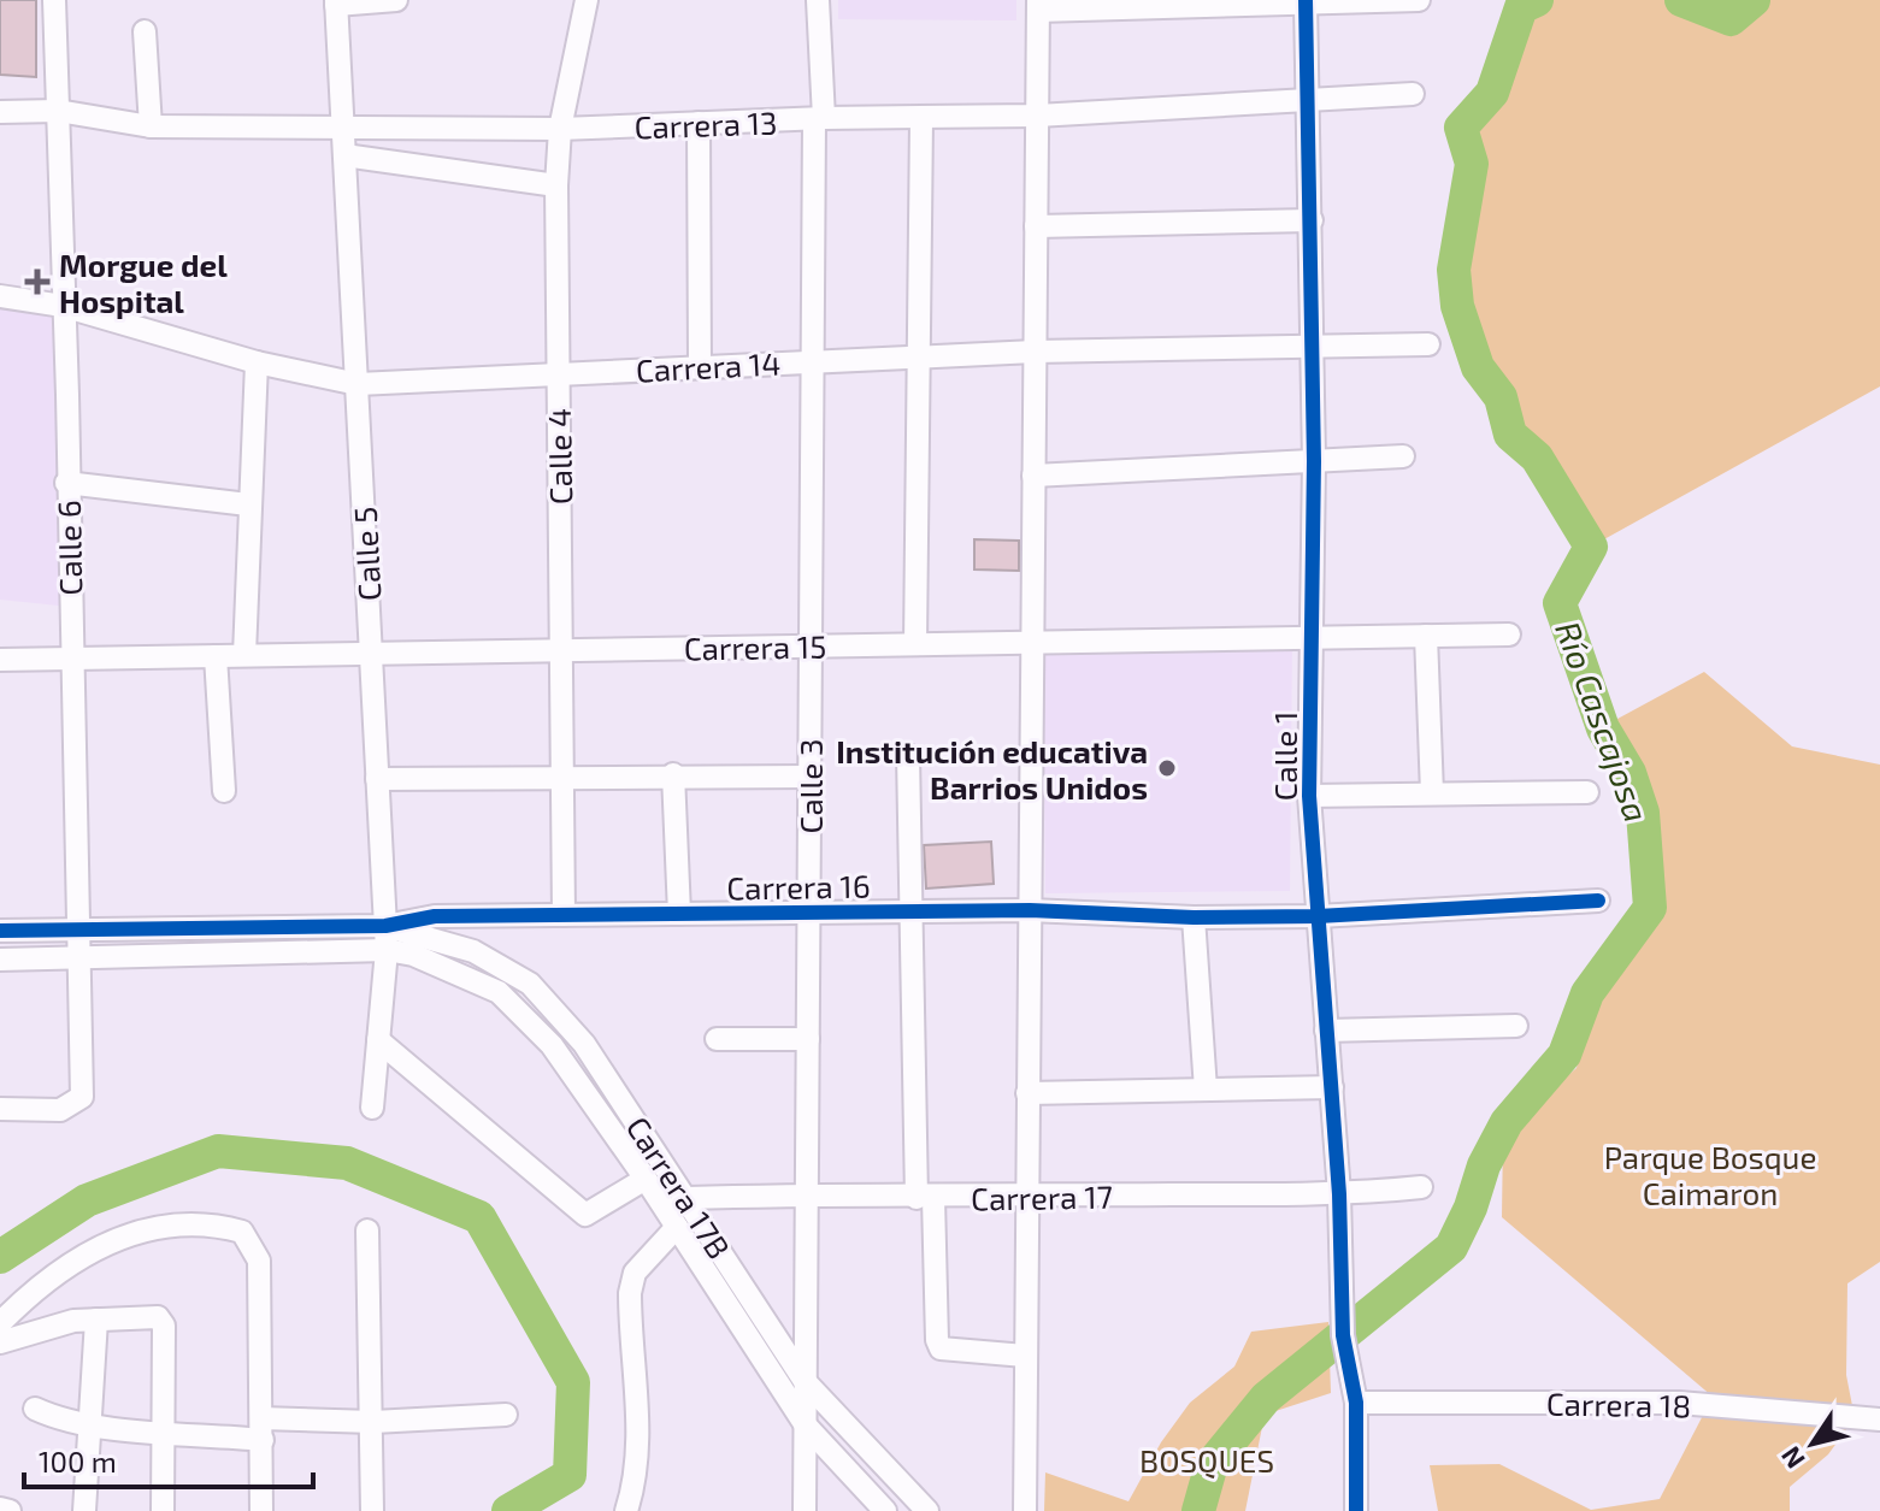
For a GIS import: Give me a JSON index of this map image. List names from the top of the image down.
{
  "streets": {
    "street": [
      "Carrera 13",
      "Carrera 14",
      "Calle 4",
      "Calle 6",
      "Calle 5",
      "Carrera 15",
      "Calle 1",
      "Calle 3",
      "Carrera 16",
      "Carrera 17B",
      "Carrera 17",
      "Carrera 18"
    ]
  },
  "crossings": [
    ["Carrera 13", "Calle 4"],
    ["Carrera 13", "Calle 6"],
    ["Carrera 13", "Calle 5"],
    ["Carrera 13", "Calle 1"],
    ["Carrera 13", "Calle 3"],
    ["Carrera 14", "Calle 4"],
    ["Carrera 14", "Calle 6"],
    ["Carrera 14", "Calle 5"],
    ["Carrera 14", "Calle 1"],
    ["Carrera 14", "Calle 3"],
    ["Calle 4", "Carrera 15"],
    ["Calle 4", "Carrera 16"],
    ["Calle 6", "Carrera 15"],
    ["Calle 6", "Carrera 16"],
    ["Calle 5", "Carrera 15"],
    ["Calle 5", "Carrera 16"],
    ["Calle 5", "Carrera 17B"],
    ["Carrera 15", "Calle 1"],
    ["Carrera 15", "Calle 3"],
    ["Calle 1", "Carrera 16"],
    ["Calle 1", "Carrera 17"],
    ["Calle 1", "Carrera 18"],
    ["Calle 3", "Carrera 16"],
    ["Calle 3", "Carrera 17B"],
    ["Calle 3", "Carrera 17"],
    ["Carrera 16", "Carrera 17B"],
    ["Carrera 17B", "Carrera 17"]
  ],
  "water": ["Río Cascajosa"],
  "parks": ["Parque Bosque Caimaron", "BOSQUES"],
  "places": {
    "health": ["Morgue del Hospital"],
    "other": ["Institución educativa Barrios Unidos"]
  },
  "scale_bar": "100 m",
  "north": "bottom left"
}
